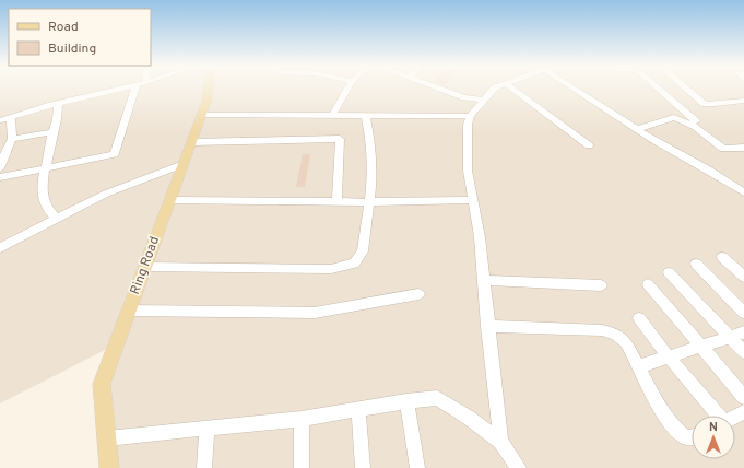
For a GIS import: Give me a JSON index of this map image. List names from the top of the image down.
{
  "streets": {
    "main road": ["Ring Road"]
  },
  "legend": ["Road", "Building"],
  "north": "top"
}
